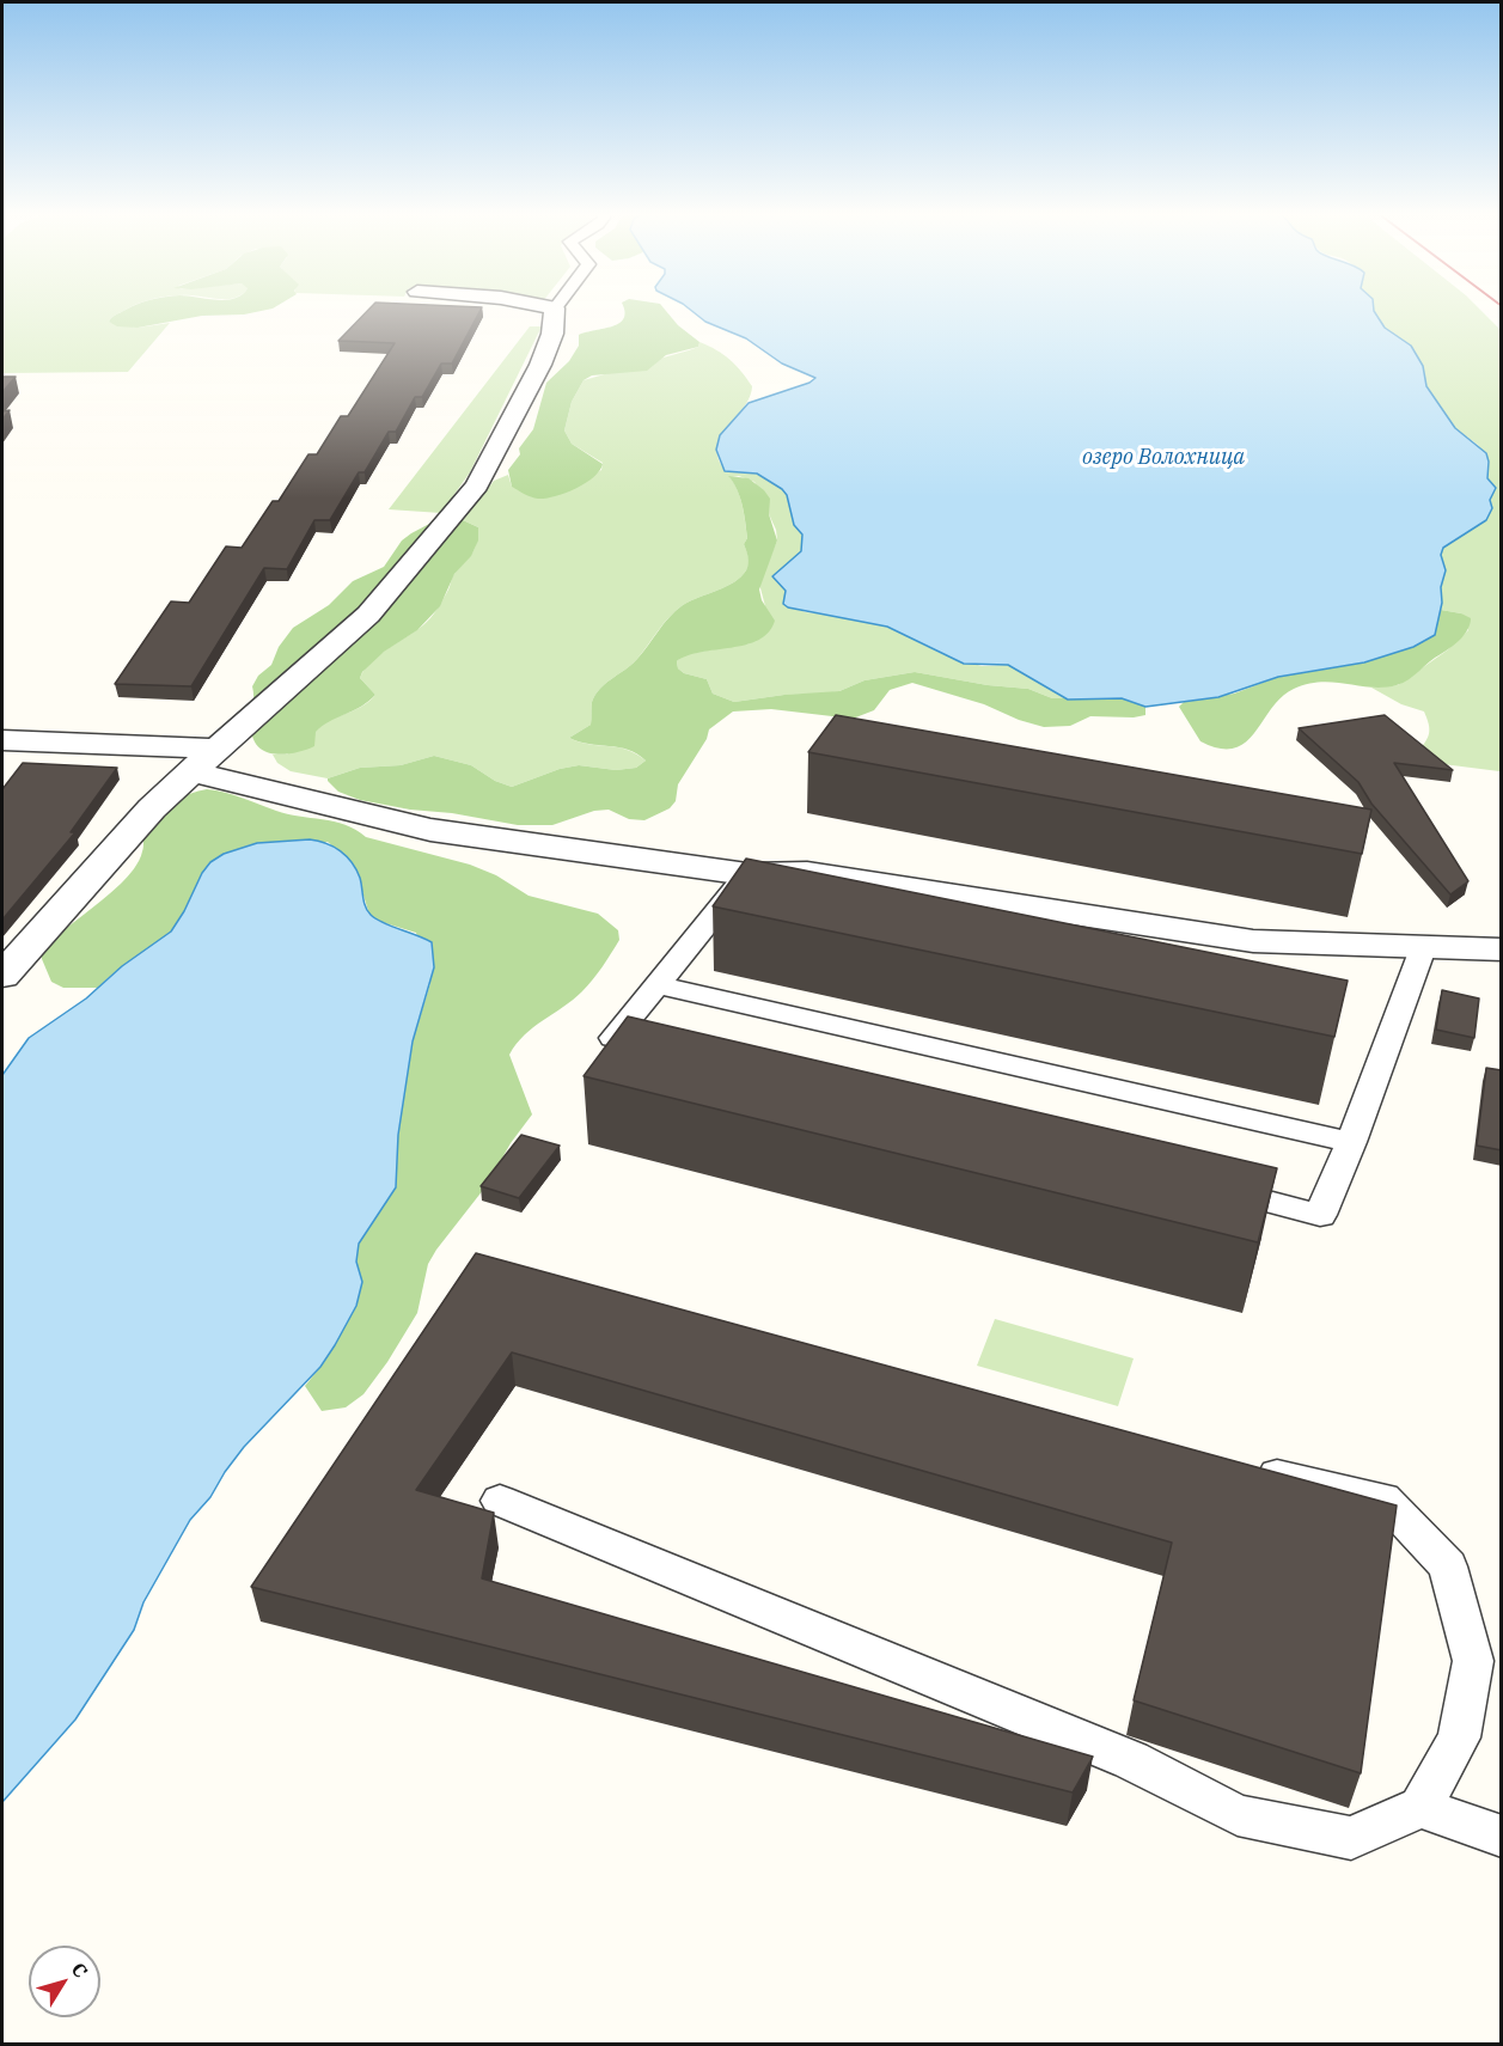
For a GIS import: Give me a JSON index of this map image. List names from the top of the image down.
{
  "water": ["озеро Волохница"],
  "north": "top right"
}
